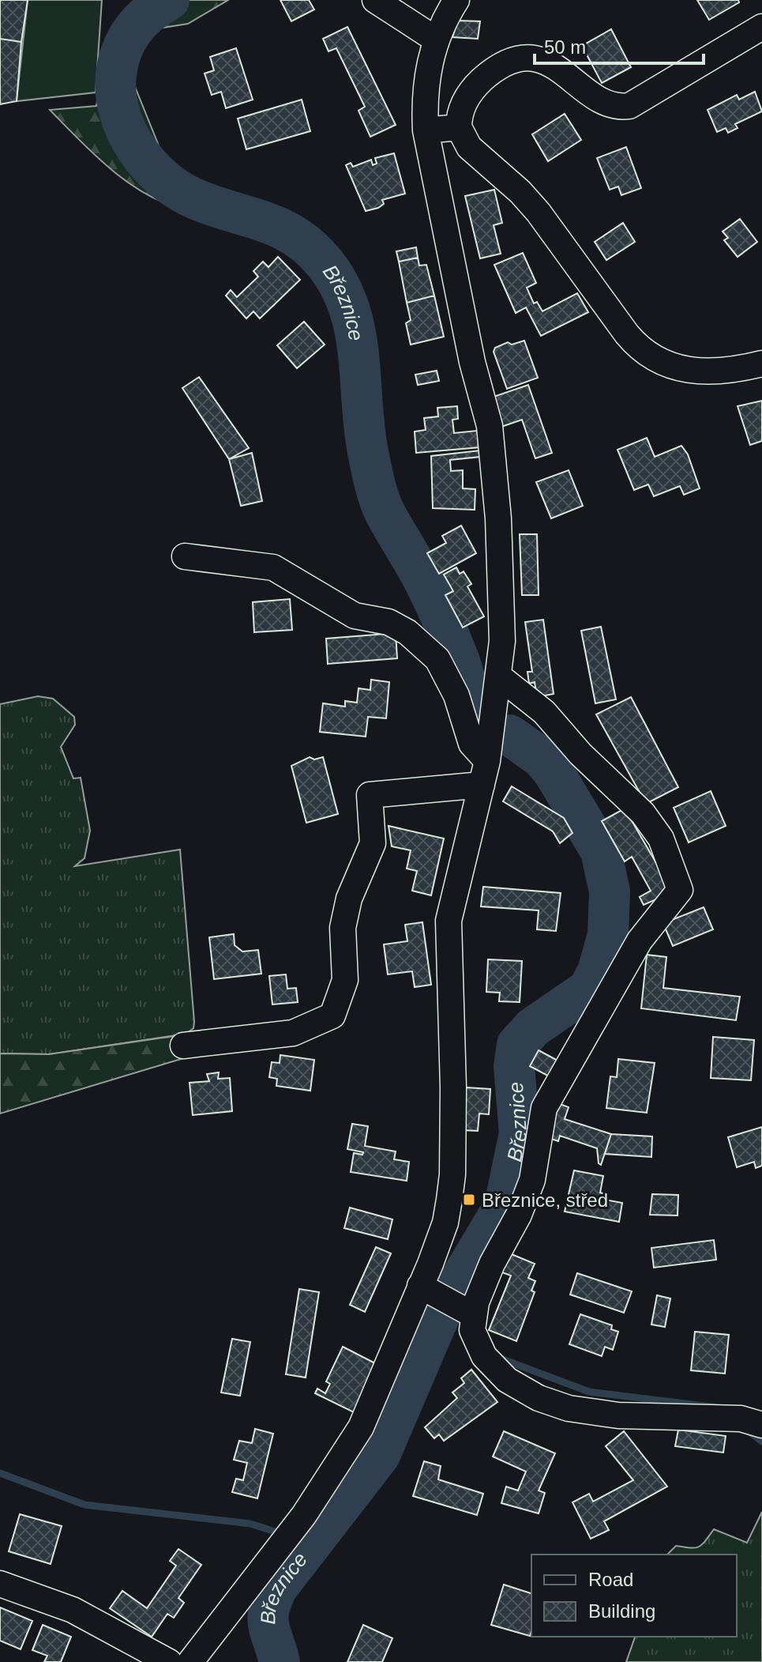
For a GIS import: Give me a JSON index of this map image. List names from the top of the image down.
{
  "water": ["Březnice"],
  "places": {
    "transit": ["Březnice, střed"]
  },
  "legend": ["Road", "Building"],
  "scale_bar": "50 m"
}
